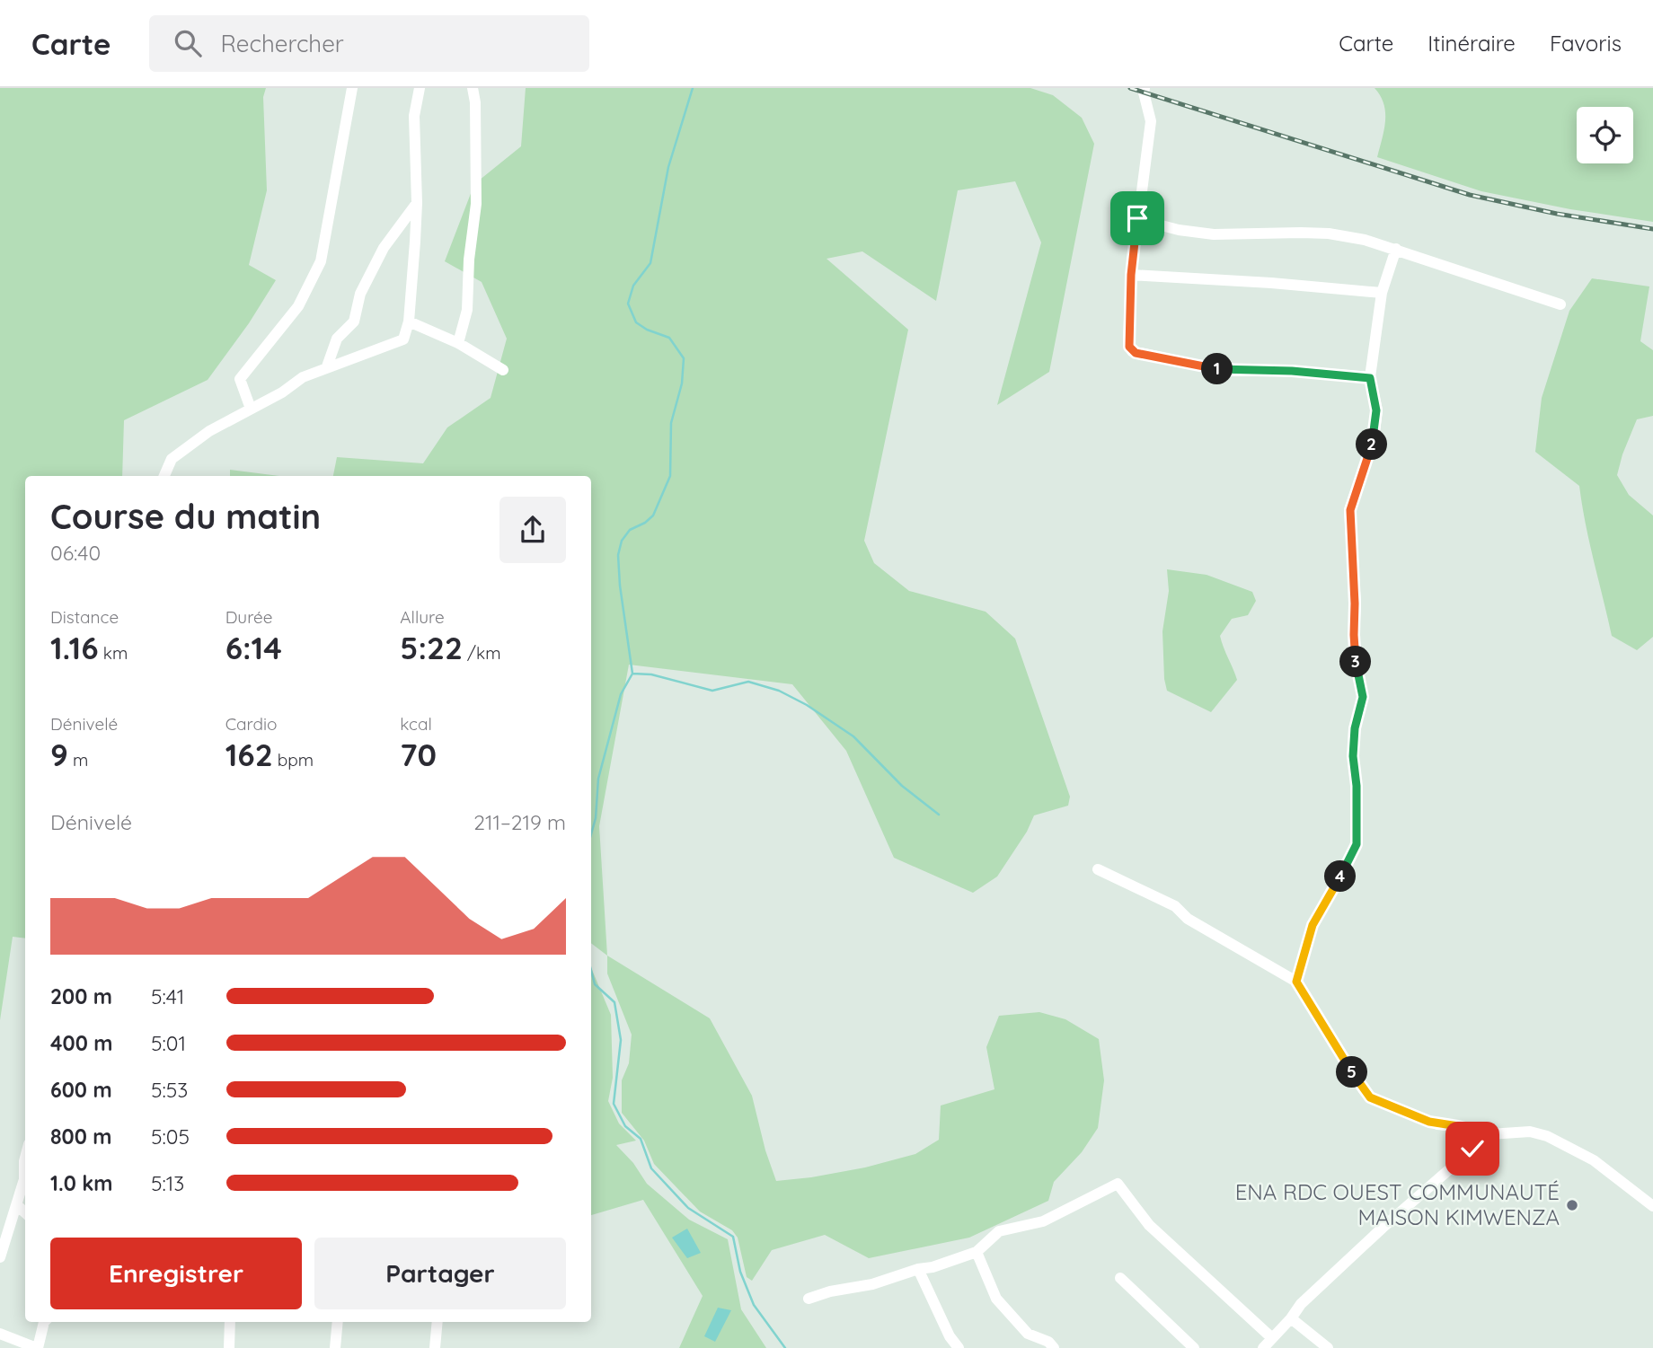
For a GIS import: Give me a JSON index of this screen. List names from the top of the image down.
{
  "places": ["ENA RDC OUEST COMMUNAUTÉ MAISON KIMWENZA"],
  "page": {
    "header": "Carte",
    "search": "Rechercher",
    "nav": ["Carte", "Itinéraire", "Favoris"],
    "pins": [
      "1",
      "2",
      "3",
      "4",
      "5"
    ],
    "heading": ["Course du matin", "06:40"],
    "stats": [
      ["Distance", "1.16 km"],
      ["Durée", "6:14"],
      ["Allure", "5:22 /km"],
      ["Dénivelé", "9 m"],
      ["Cardio", "162 bpm"],
      ["kcal", "70"]
    ],
    "chart": ["Dénivelé", "211–219 m"],
    "list": [
      {
        "name": "200 m",
        "note": "5:41"
      },
      {
        "name": "400 m",
        "note": "5:01"
      },
      {
        "name": "600 m",
        "note": "5:53"
      },
      {
        "name": "800 m",
        "note": "5:05"
      },
      {
        "name": "1.0 km",
        "note": "5:13"
      }
    ],
    "buttons": ["Enregistrer", "Partager"]
  }
}
